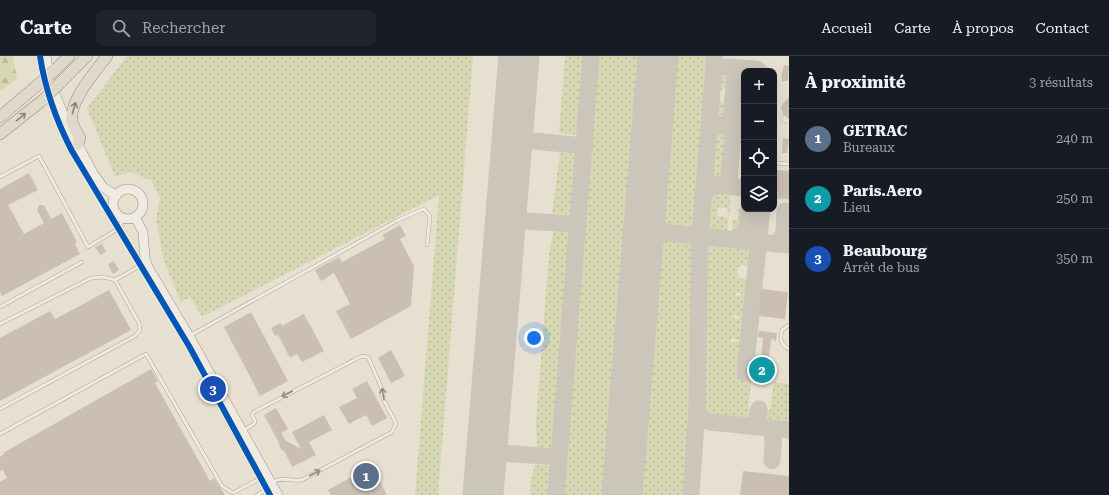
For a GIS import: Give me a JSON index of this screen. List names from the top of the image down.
{
  "page": {
    "header": "Carte",
    "search": "Rechercher",
    "nav": [
      "Accueil",
      "Carte",
      "À propos",
      "Contact"
    ],
    "heading": ["À proximité", "3 résultats"],
    "map_buttons": ["+", "−"],
    "list": [
      {
        "mark": "1",
        "name": "GETRAC",
        "note": "Bureaux",
        "value": "240 m"
      },
      {
        "mark": "2",
        "name": "Paris.Aero",
        "note": "Lieu",
        "value": "250 m"
      },
      {
        "mark": "3",
        "name": "Beaubourg",
        "note": "Arrêt de bus",
        "value": "350 m"
      }
    ],
    "pins": ["2", "3", "1"]
  }
}
